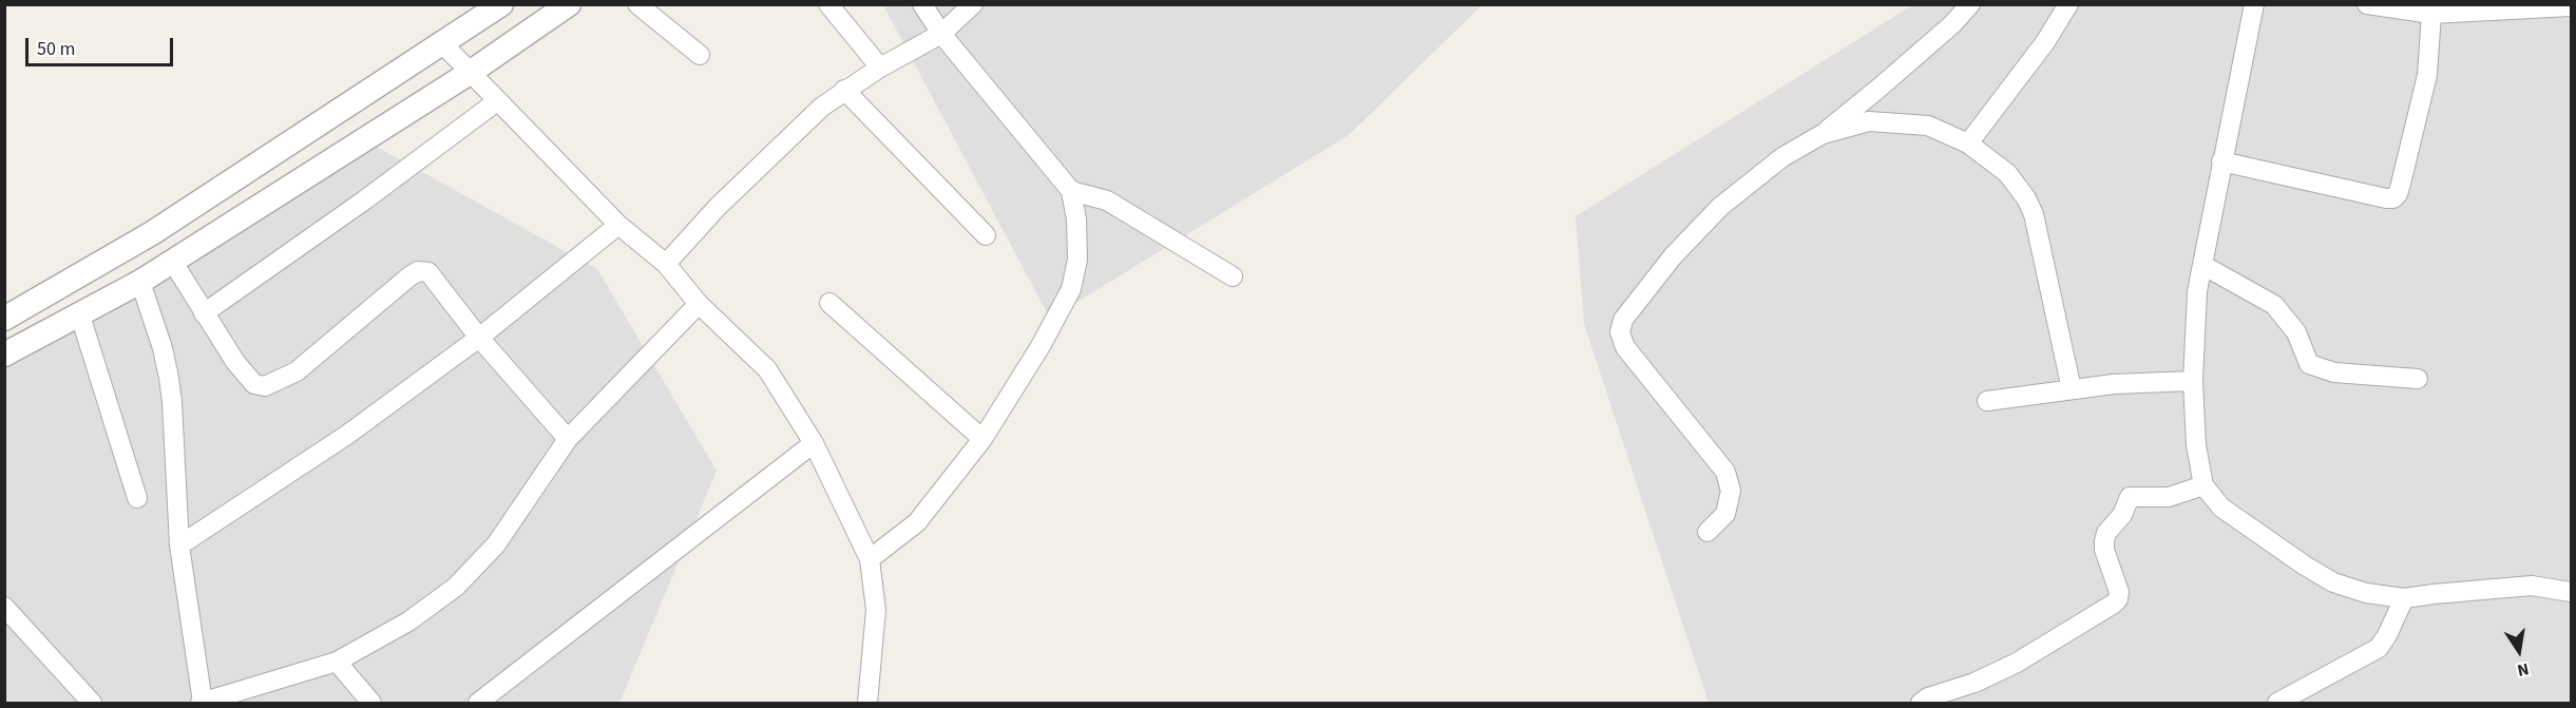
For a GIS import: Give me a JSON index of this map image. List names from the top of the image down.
{
  "scale_bar": "50 m",
  "north": "bottom"
}
